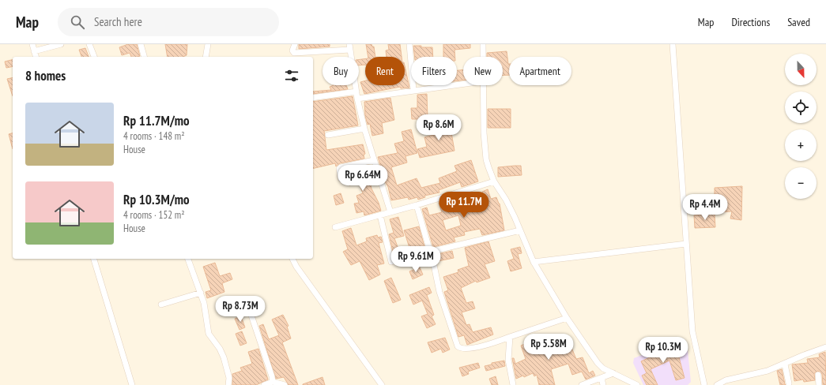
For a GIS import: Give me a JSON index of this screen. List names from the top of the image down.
{
  "north": "bottom",
  "page": {
    "header": "Map",
    "search": "Search here",
    "nav": ["Map", "Directions", "Saved"],
    "map_buttons": ["+", "−"],
    "chip": [
      "Buy",
      "Rent",
      "Filters",
      "New",
      "Apartment"
    ],
    "heading": "8 homes",
    "list": [
      {
        "name": "Rp 11.7M/mo",
        "note": "4 rooms · 148 m² · House"
      },
      {
        "name": "Rp 10.3M/mo",
        "note": "4 rooms · 152 m² · House"
      }
    ],
    "price": [
      "Rp 8.6M",
      "Rp 6.64M",
      "Rp 11.7M",
      "Rp 4.4M",
      "Rp 9.61M",
      "Rp 8.73M",
      "Rp 5.58M",
      "Rp 10.3M"
    ]
  }
}
